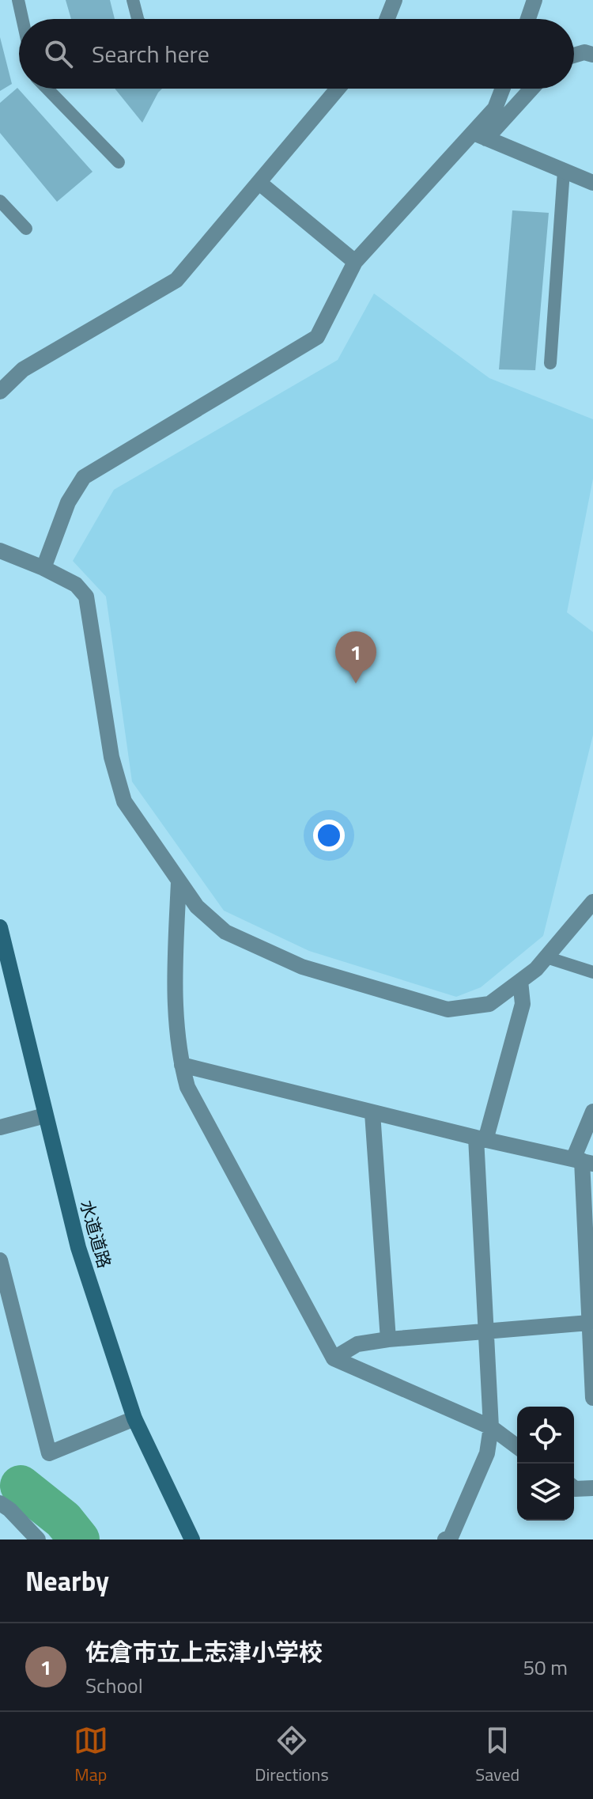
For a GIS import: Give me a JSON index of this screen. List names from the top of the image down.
{
  "streets": {
    "street": ["水道道路"]
  },
  "page": {
    "search": "Search here",
    "pins": "1",
    "heading": "Nearby",
    "list": [
      {
        "mark": "1",
        "name": "佐倉市立上志津小学校",
        "note": "School",
        "value": "50 m"
      }
    ],
    "nav": ["Map", "Directions", "Saved"]
  }
}
